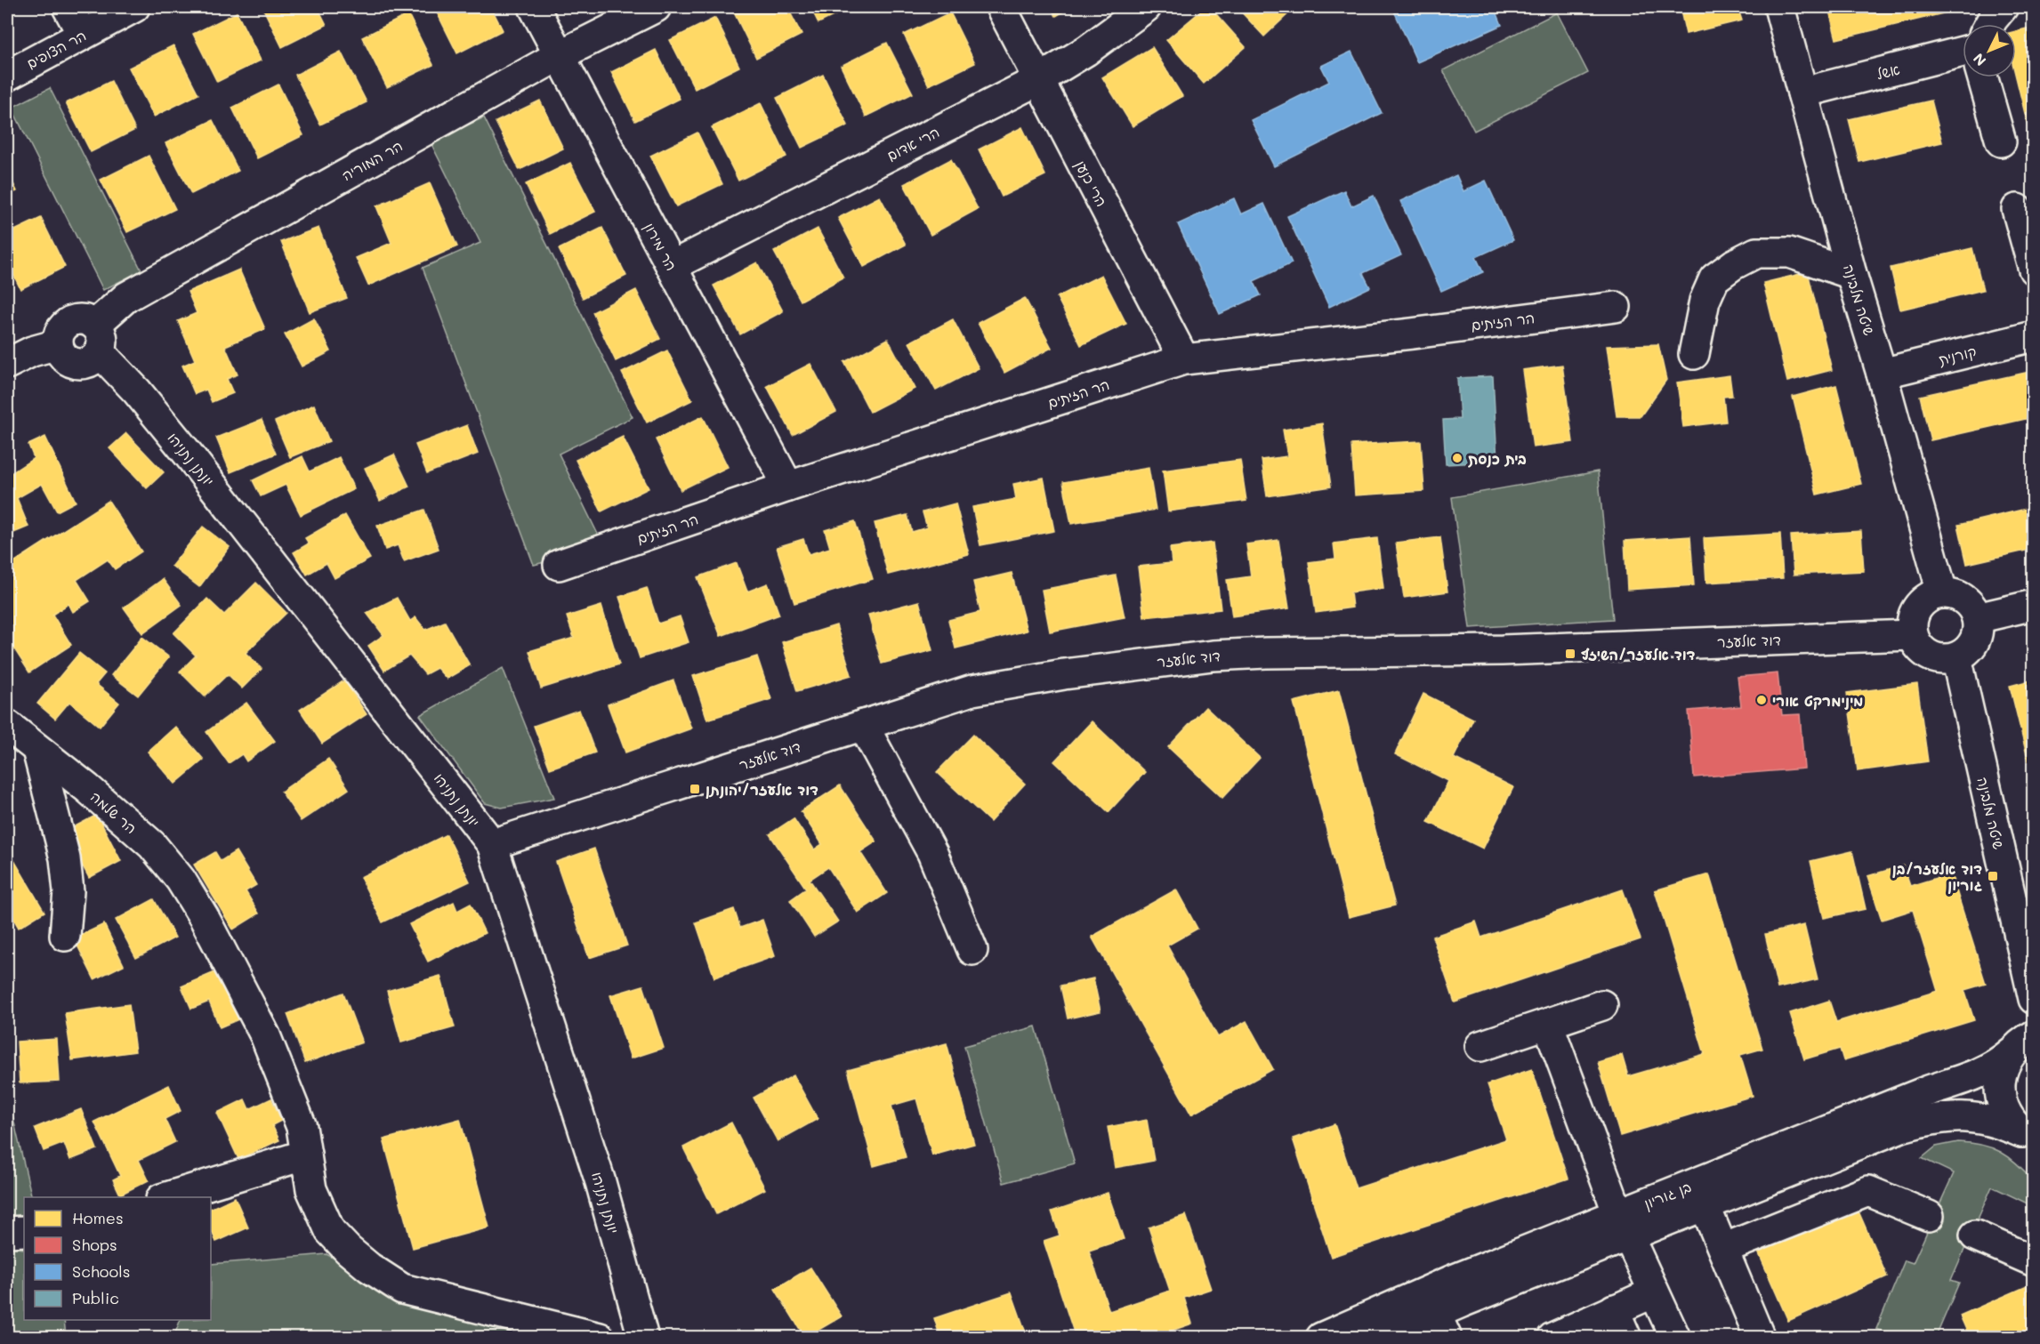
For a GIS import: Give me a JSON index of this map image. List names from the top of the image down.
{
  "streets": {
    "street": [
      "הר הצופים",
      "אשל",
      "הרי אדום",
      "הר המוריה",
      "הרי כנען",
      "הר מירון",
      "שיטה מלבינה",
      "הר הזיתים",
      "קורנית",
      "יונתן נתניהו",
      "דוד אלעזר",
      "הר שלמה",
      "בן גוריון"
    ]
  },
  "crossings": [
    ["אשל", "שיטה מלבינה"],
    ["הרי אדום", "הרי כנען"],
    ["הרי אדום", "הר מירון"],
    ["הר המוריה", "הר מירון"],
    ["הר המוריה", "יונתן נתניהו"],
    ["הרי כנען", "הר הזיתים"],
    ["הר מירון", "הר הזיתים"],
    ["שיטה מלבינה", "קורנית"],
    ["שיטה מלבינה", "דוד אלעזר"],
    ["יונתן נתניהו", "דוד אלעזר"]
  ],
  "places": {
    "other": ["בית כנסת", "מינימרקט אורי"],
    "transit": ["דוד אלעזר/השיזף", "דוד אלעזר/יהונתן", "דוד אלעזר/בן גוריון"]
  },
  "legend": [
    "Homes",
    "Shops",
    "Schools",
    "Public"
  ],
  "north": "bottom left"
}
